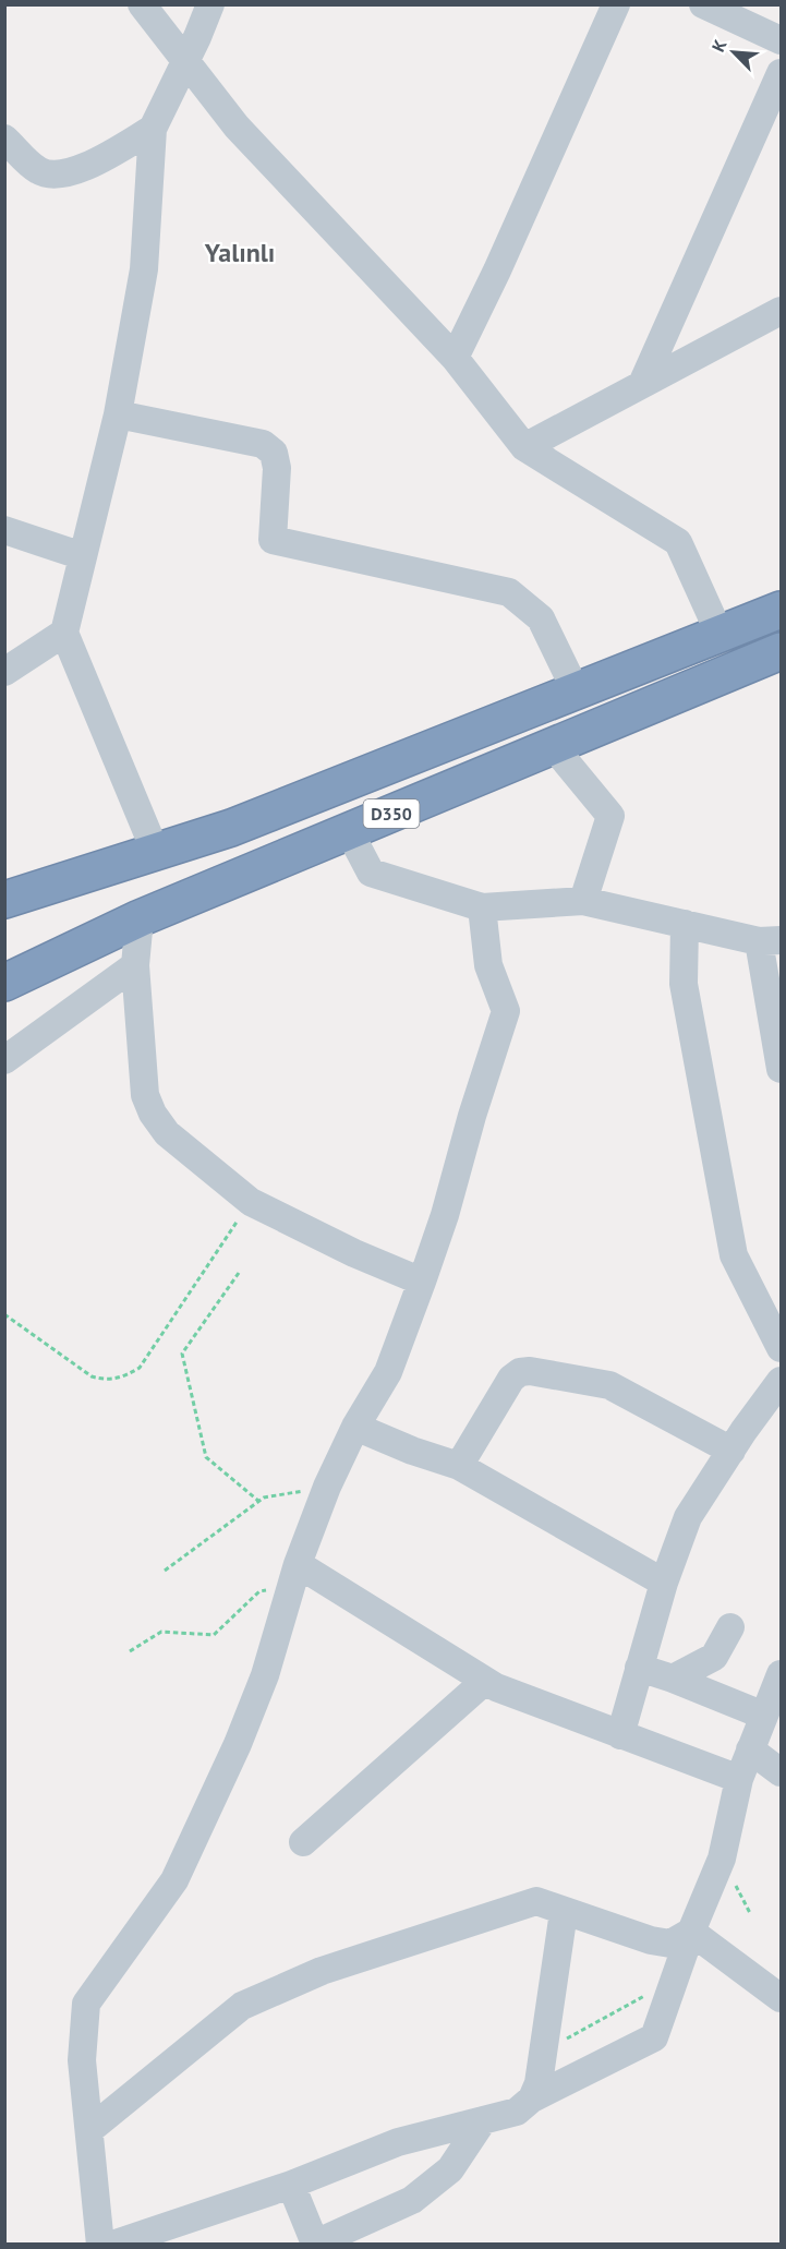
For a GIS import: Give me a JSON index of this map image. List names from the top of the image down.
{
  "streets": {
    "highway": ["D350"]
  },
  "districts": ["Yalınlı"],
  "north": "top left"
}
